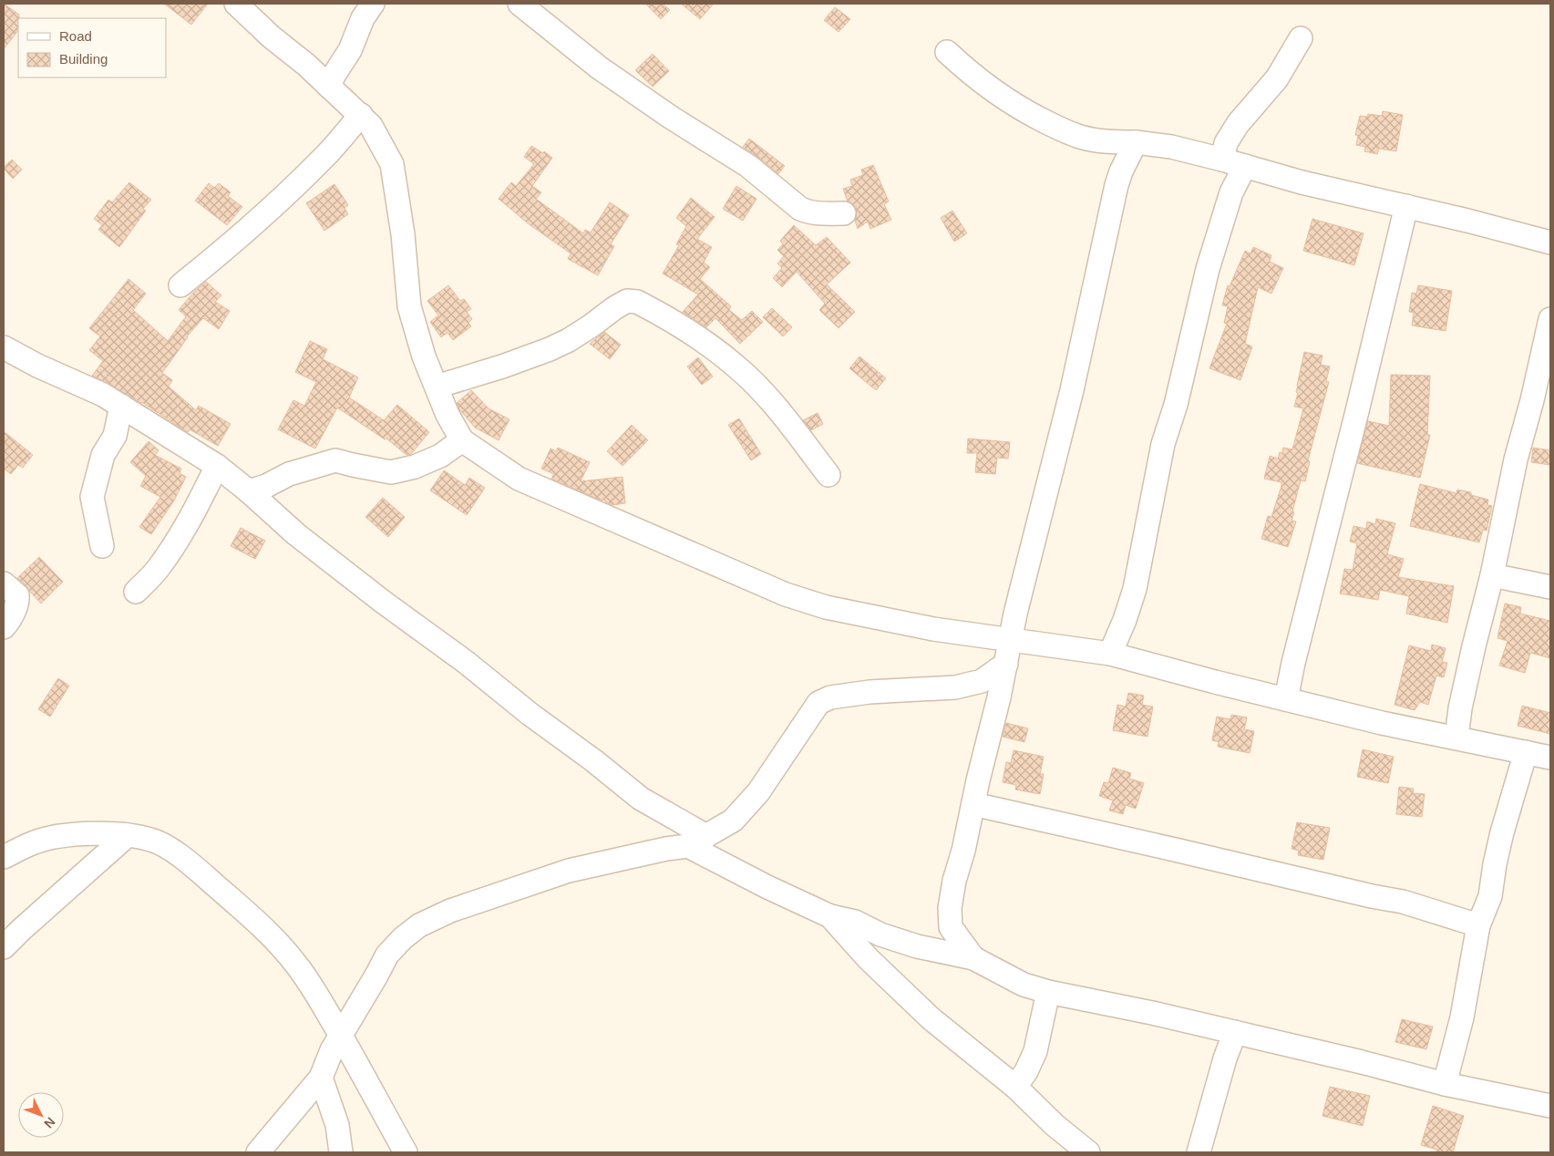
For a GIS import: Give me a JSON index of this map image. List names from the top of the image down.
{
  "legend": ["Road", "Building"],
  "north": "bottom right"
}
